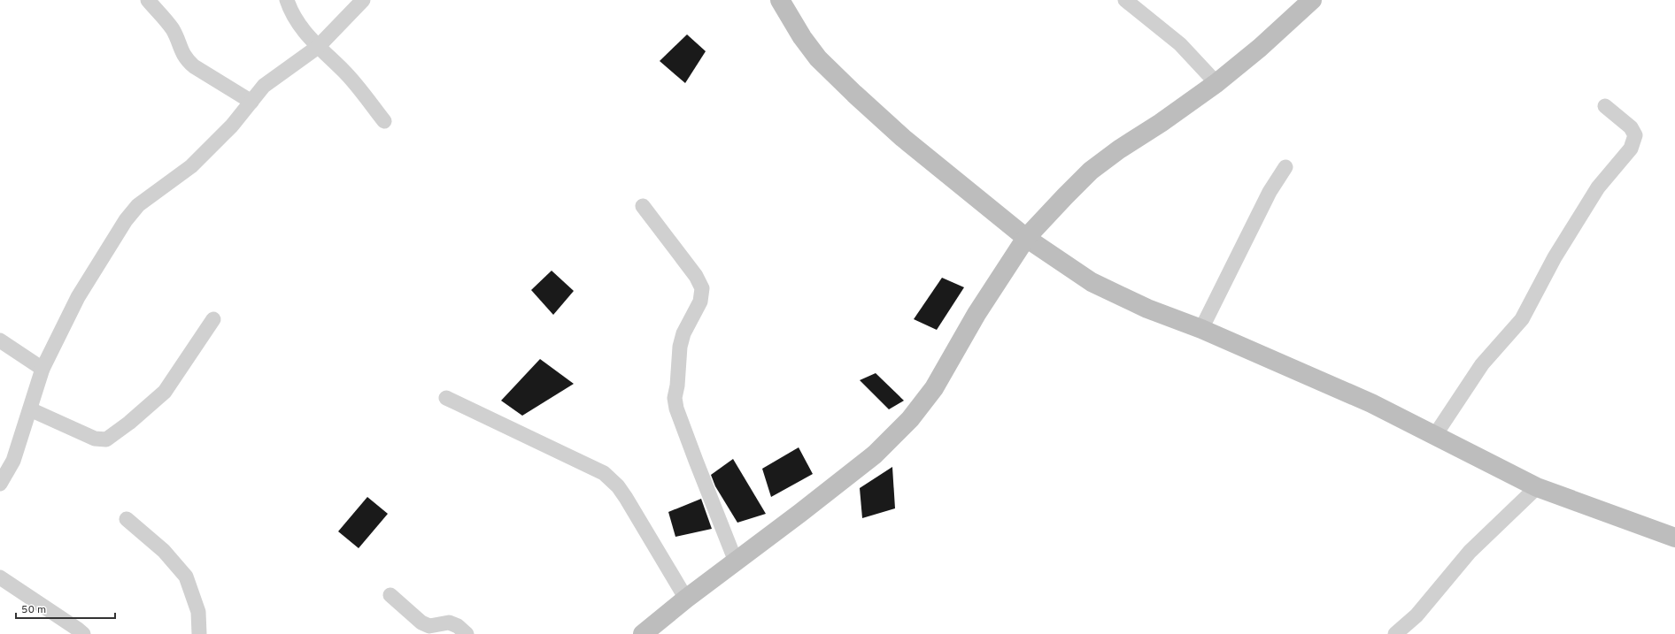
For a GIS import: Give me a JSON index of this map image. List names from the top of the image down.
{
  "scale_bar": "50 m"
}
